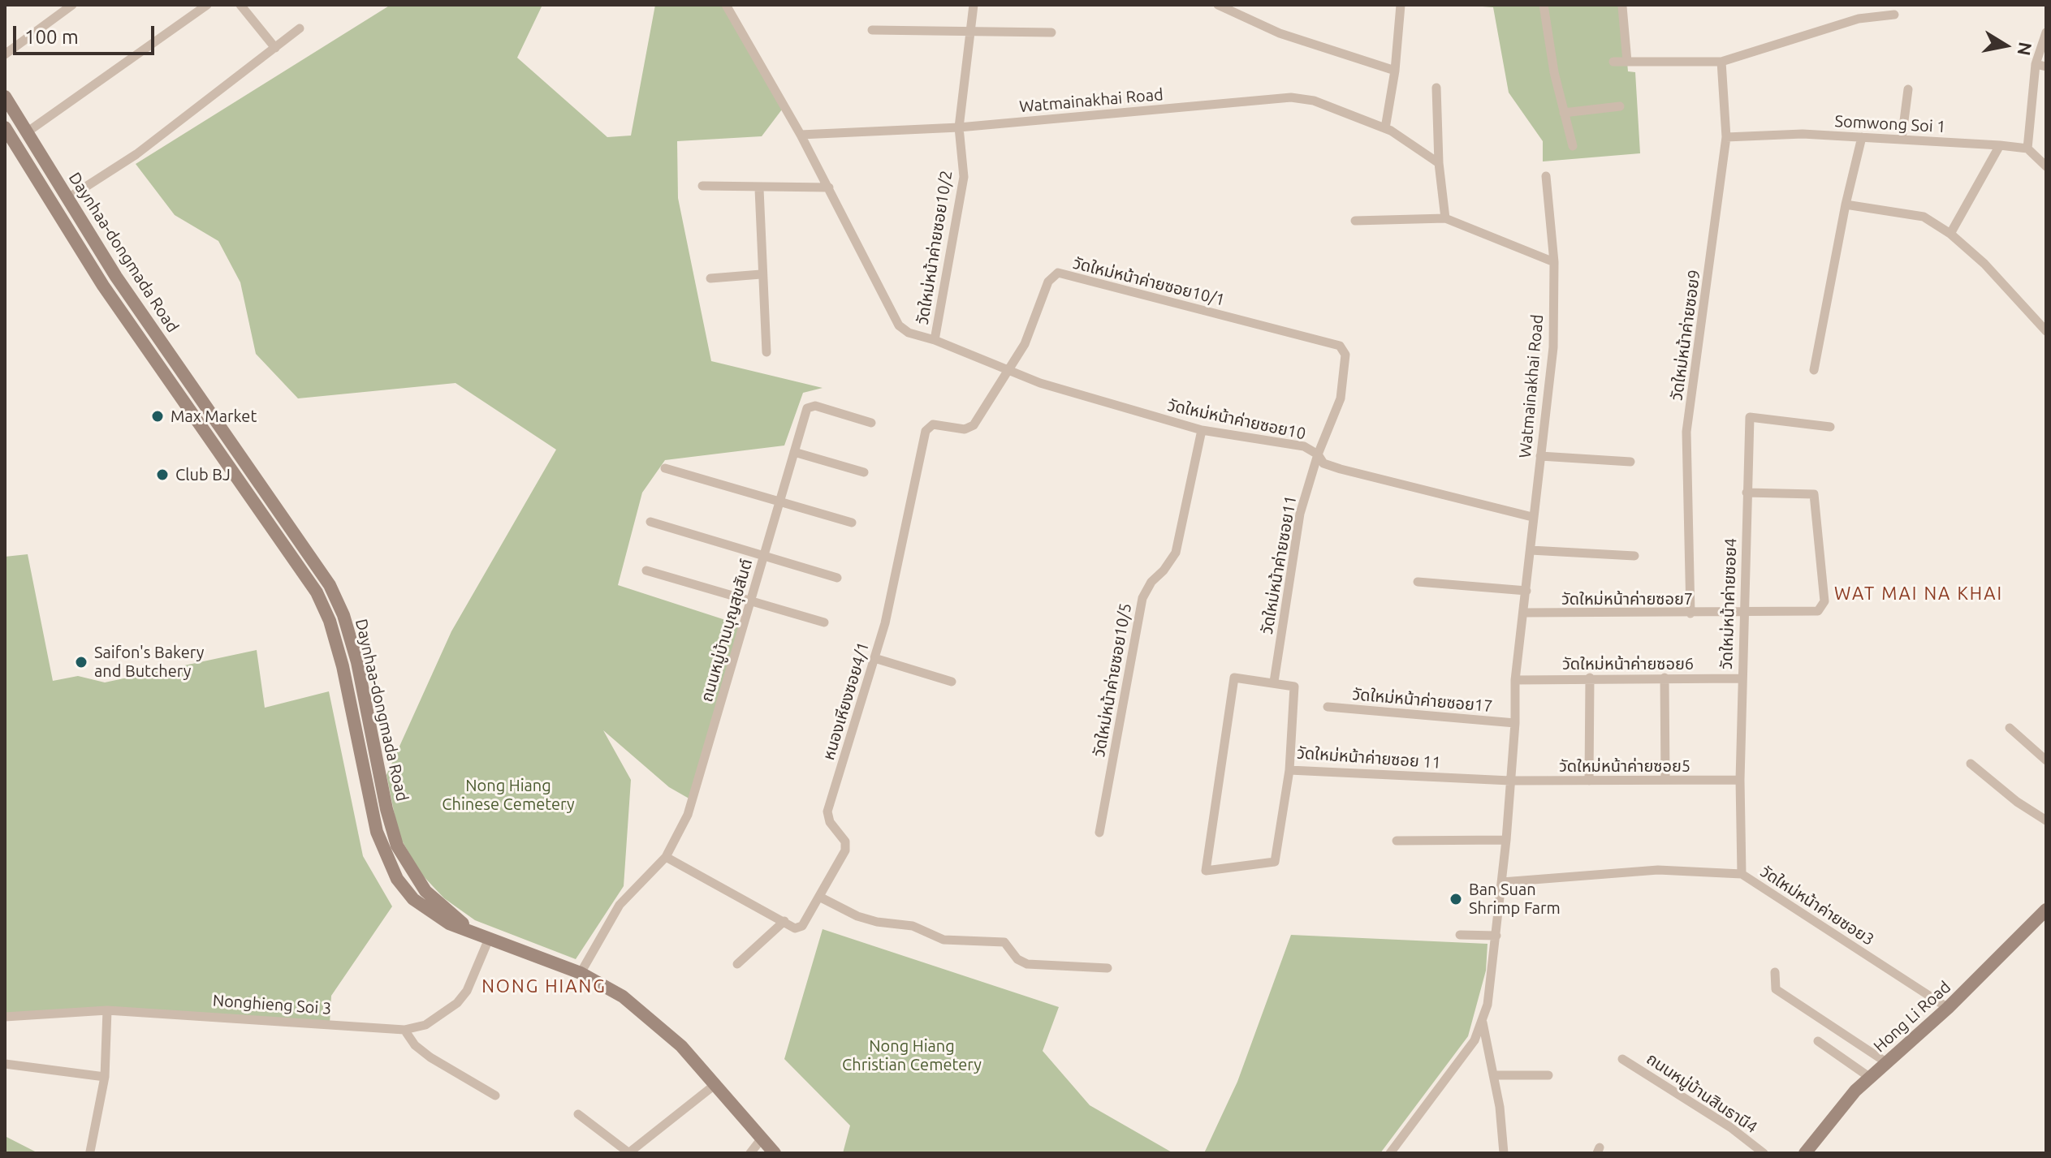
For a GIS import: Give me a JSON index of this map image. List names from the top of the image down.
{
  "streets": {
    "main road": ["Daynhaa-dongmada Road", "Hong Li Road"],
    "street": [
      "Watmainakhai Road",
      "Somwong Soi 1",
      "วัดใหม่หน้าค่ายซอย10/2",
      "วัดใหม่หน้าค่ายซอย10/1",
      "วัดใหม่หน้าค่ายซอย9",
      "วัดใหม่หน้าค่ายซอย10",
      "วัดใหม่หน้าค่ายซอย11",
      "วัดใหม่หน้าค่ายซอย7",
      "วัดใหม่หน้าค่ายซอย4",
      "ถนนหมู่บ้านบุญสุขสันต์",
      "วัดใหม่หน้าค่ายซอย6",
      "วัดใหม่หน้าค่ายซอย10/5",
      "วัดใหม่หน้าค่ายซอย17",
      "หนองเหียงซอย4/1",
      "วัดใหม่หน้าค่ายซอย 11",
      "วัดใหม่หน้าค่ายซอย5",
      "วัดใหม่หน้าค่ายซอย3",
      "Nonghieng Soi 3",
      "ถนนหมู่บ้านสินธานี4"
    ]
  },
  "crossings": [
    ["Watmainakhai Road", "วัดใหม่หน้าค่ายซอย10/2"],
    ["Watmainakhai Road", "วัดใหม่หน้าค่ายซอย10"],
    ["Watmainakhai Road", "วัดใหม่หน้าค่ายซอย7"],
    ["Watmainakhai Road", "วัดใหม่หน้าค่ายซอย6"],
    ["Watmainakhai Road", "วัดใหม่หน้าค่ายซอย17"],
    ["Watmainakhai Road", "วัดใหม่หน้าค่ายซอย 11"],
    ["Watmainakhai Road", "วัดใหม่หน้าค่ายซอย5"],
    ["Watmainakhai Road", "วัดใหม่หน้าค่ายซอย3"],
    ["Somwong Soi 1", "วัดใหม่หน้าค่ายซอย9"],
    ["วัดใหม่หน้าค่ายซอย10/2", "วัดใหม่หน้าค่ายซอย10"],
    ["Daynhaa-dongmada Road", "ถนนหมู่บ้านบุญสุขสันต์"],
    ["Daynhaa-dongmada Road", "Nonghieng Soi 3"],
    ["วัดใหม่หน้าค่ายซอย10/1", "วัดใหม่หน้าค่ายซอย10"],
    ["วัดใหม่หน้าค่ายซอย10/1", "วัดใหม่หน้าค่ายซอย11"],
    ["วัดใหม่หน้าค่ายซอย10/1", "หนองเหียงซอย4/1"],
    ["วัดใหม่หน้าค่ายซอย9", "วัดใหม่หน้าค่ายซอย7"],
    ["วัดใหม่หน้าค่ายซอย10", "วัดใหม่หน้าค่ายซอย11"],
    ["วัดใหม่หน้าค่ายซอย10", "วัดใหม่หน้าค่ายซอย10/5"],
    ["วัดใหม่หน้าค่ายซอย10", "หนองเหียงซอย4/1"],
    ["วัดใหม่หน้าค่ายซอย11", "วัดใหม่หน้าค่ายซอย 11"],
    ["วัดใหม่หน้าค่ายซอย7", "วัดใหม่หน้าค่ายซอย4"],
    ["วัดใหม่หน้าค่ายซอย4", "วัดใหม่หน้าค่ายซอย6"],
    ["วัดใหม่หน้าค่ายซอย4", "วัดใหม่หน้าค่ายซอย5"],
    ["วัดใหม่หน้าค่ายซอย4", "วัดใหม่หน้าค่ายซอย3"],
    ["วัดใหม่หน้าค่ายซอย 11", "วัดใหม่หน้าค่ายซอย5"],
    ["วัดใหม่หน้าค่ายซอย3", "Hong Li Road"]
  ],
  "districts": ["WAT MAI NA KHAI", "NONG HIANG"],
  "parks": ["Nong Hiang Chinese Cemetery", "Nong Hiang Christian Cemetery"],
  "places": [
    "Max Market",
    "Club BJ",
    "Saifon's Bakery and Butchery",
    "Ban Suan Shrimp Farm"
  ],
  "scale_bar": "100 m",
  "north": "right"
}
